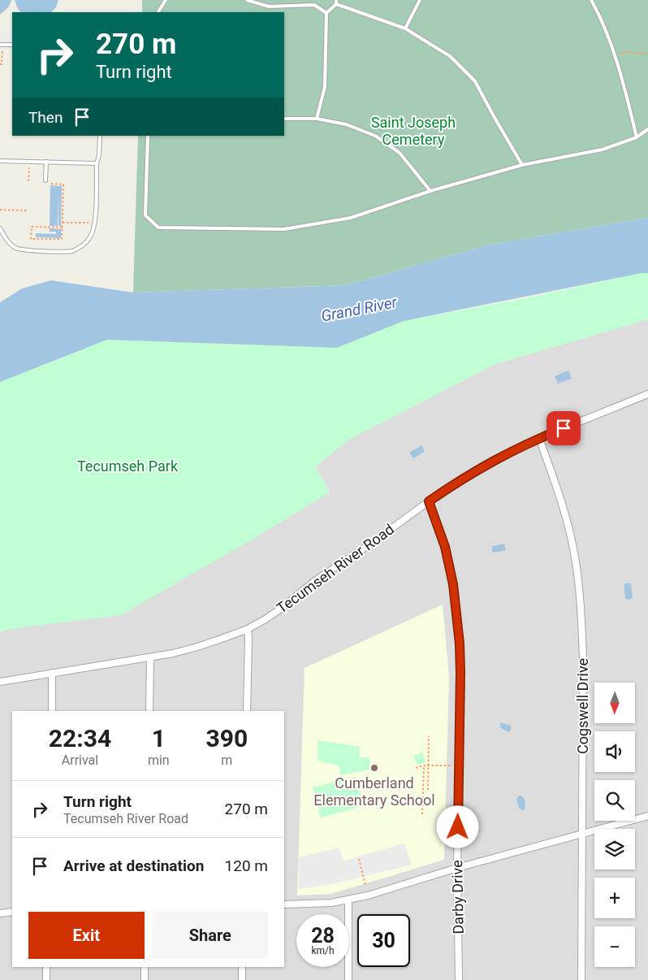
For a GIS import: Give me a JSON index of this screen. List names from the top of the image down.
{
  "streets": {
    "street": ["Tecumseh River Road", "Cogswell Drive", "Darby Drive"]
  },
  "crossings": [
    ["Tecumseh River Road", "Cogswell Drive"],
    ["Tecumseh River Road", "Darby Drive"]
  ],
  "water": ["Grand River"],
  "parks": ["Saint Joseph Cemetery", "Tecumseh Park"],
  "places": ["Cumberland Elementary School"],
  "north": "bottom",
  "page": {
    "turn": ["270 m", "Turn right"],
    "then": "Then",
    "map_buttons": ["+", "−"],
    "eta": [
      "22:34",
      "Arrival",
      "1",
      "min",
      "390",
      "m"
    ],
    "list": [
      {
        "name": "Turn right",
        "note": "Tecumseh River Road",
        "value": "270 m"
      },
      {
        "name": "Arrive at destination",
        "value": "120 m"
      }
    ],
    "buttons": ["Exit", "Share"],
    "speed": "28 km/h",
    "limit": "30"
  }
}
